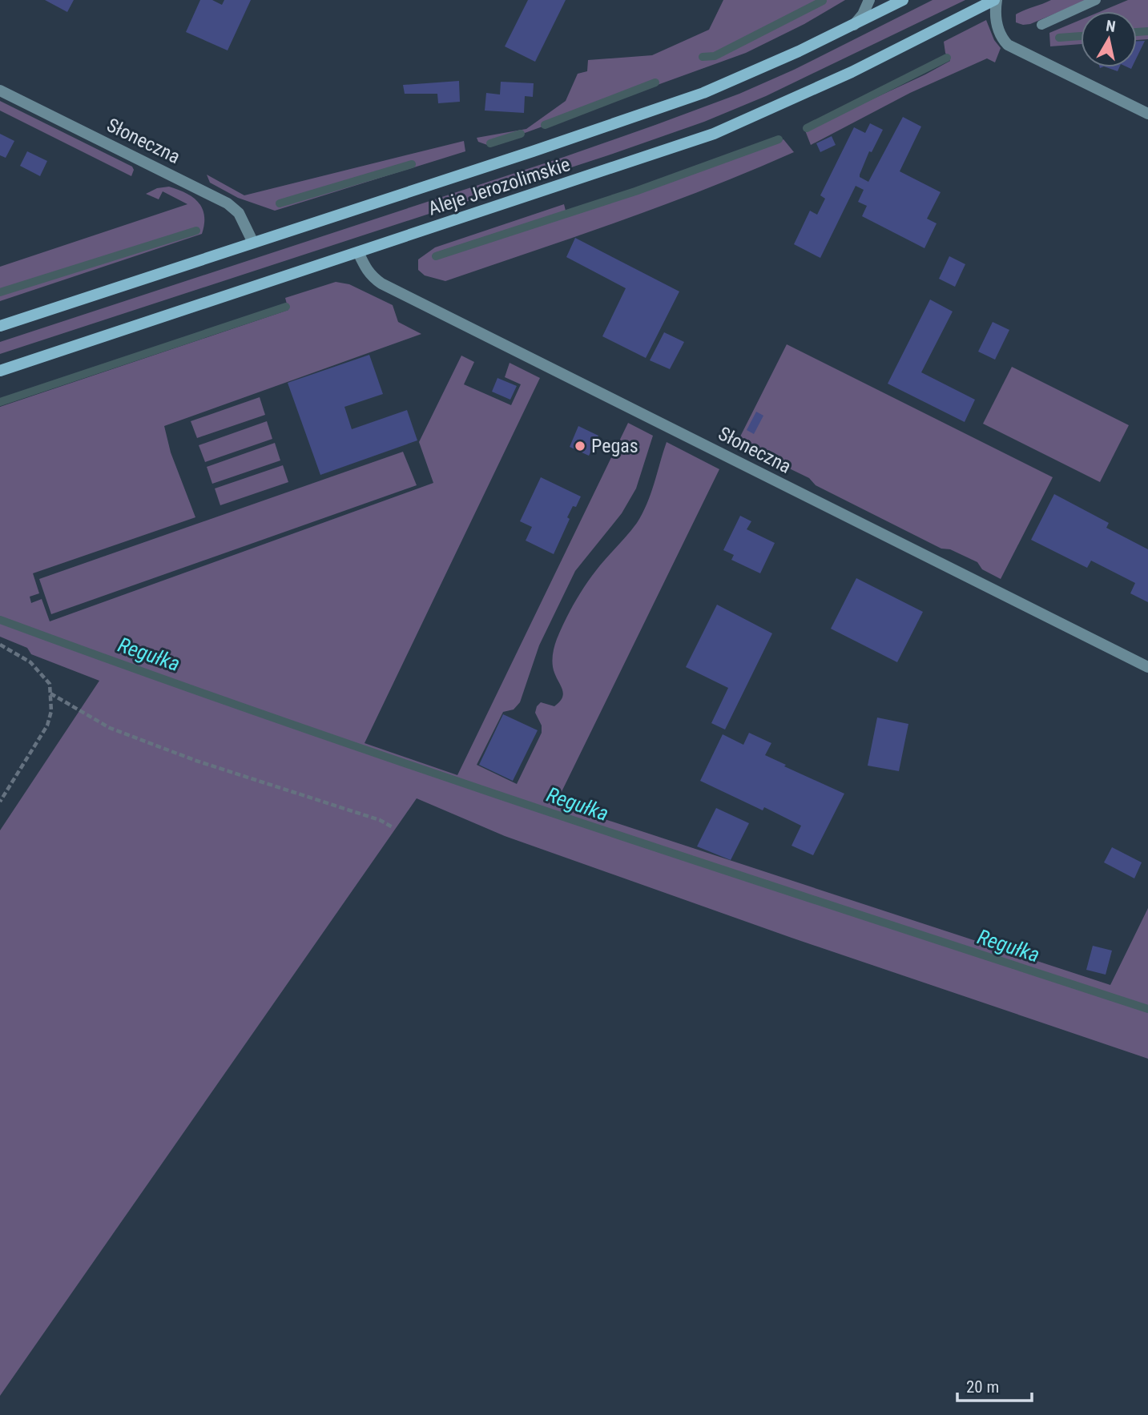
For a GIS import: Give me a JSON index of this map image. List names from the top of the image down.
{
  "streets": {
    "main road": ["Aleje Jerozolimskie"],
    "street": ["Słoneczna"]
  },
  "crossings": [
    ["Słoneczna", "Aleje Jerozolimskie"]
  ],
  "water": ["Regułka"],
  "places": ["Pegas"],
  "scale_bar": "20 m",
  "north": "top"
}
